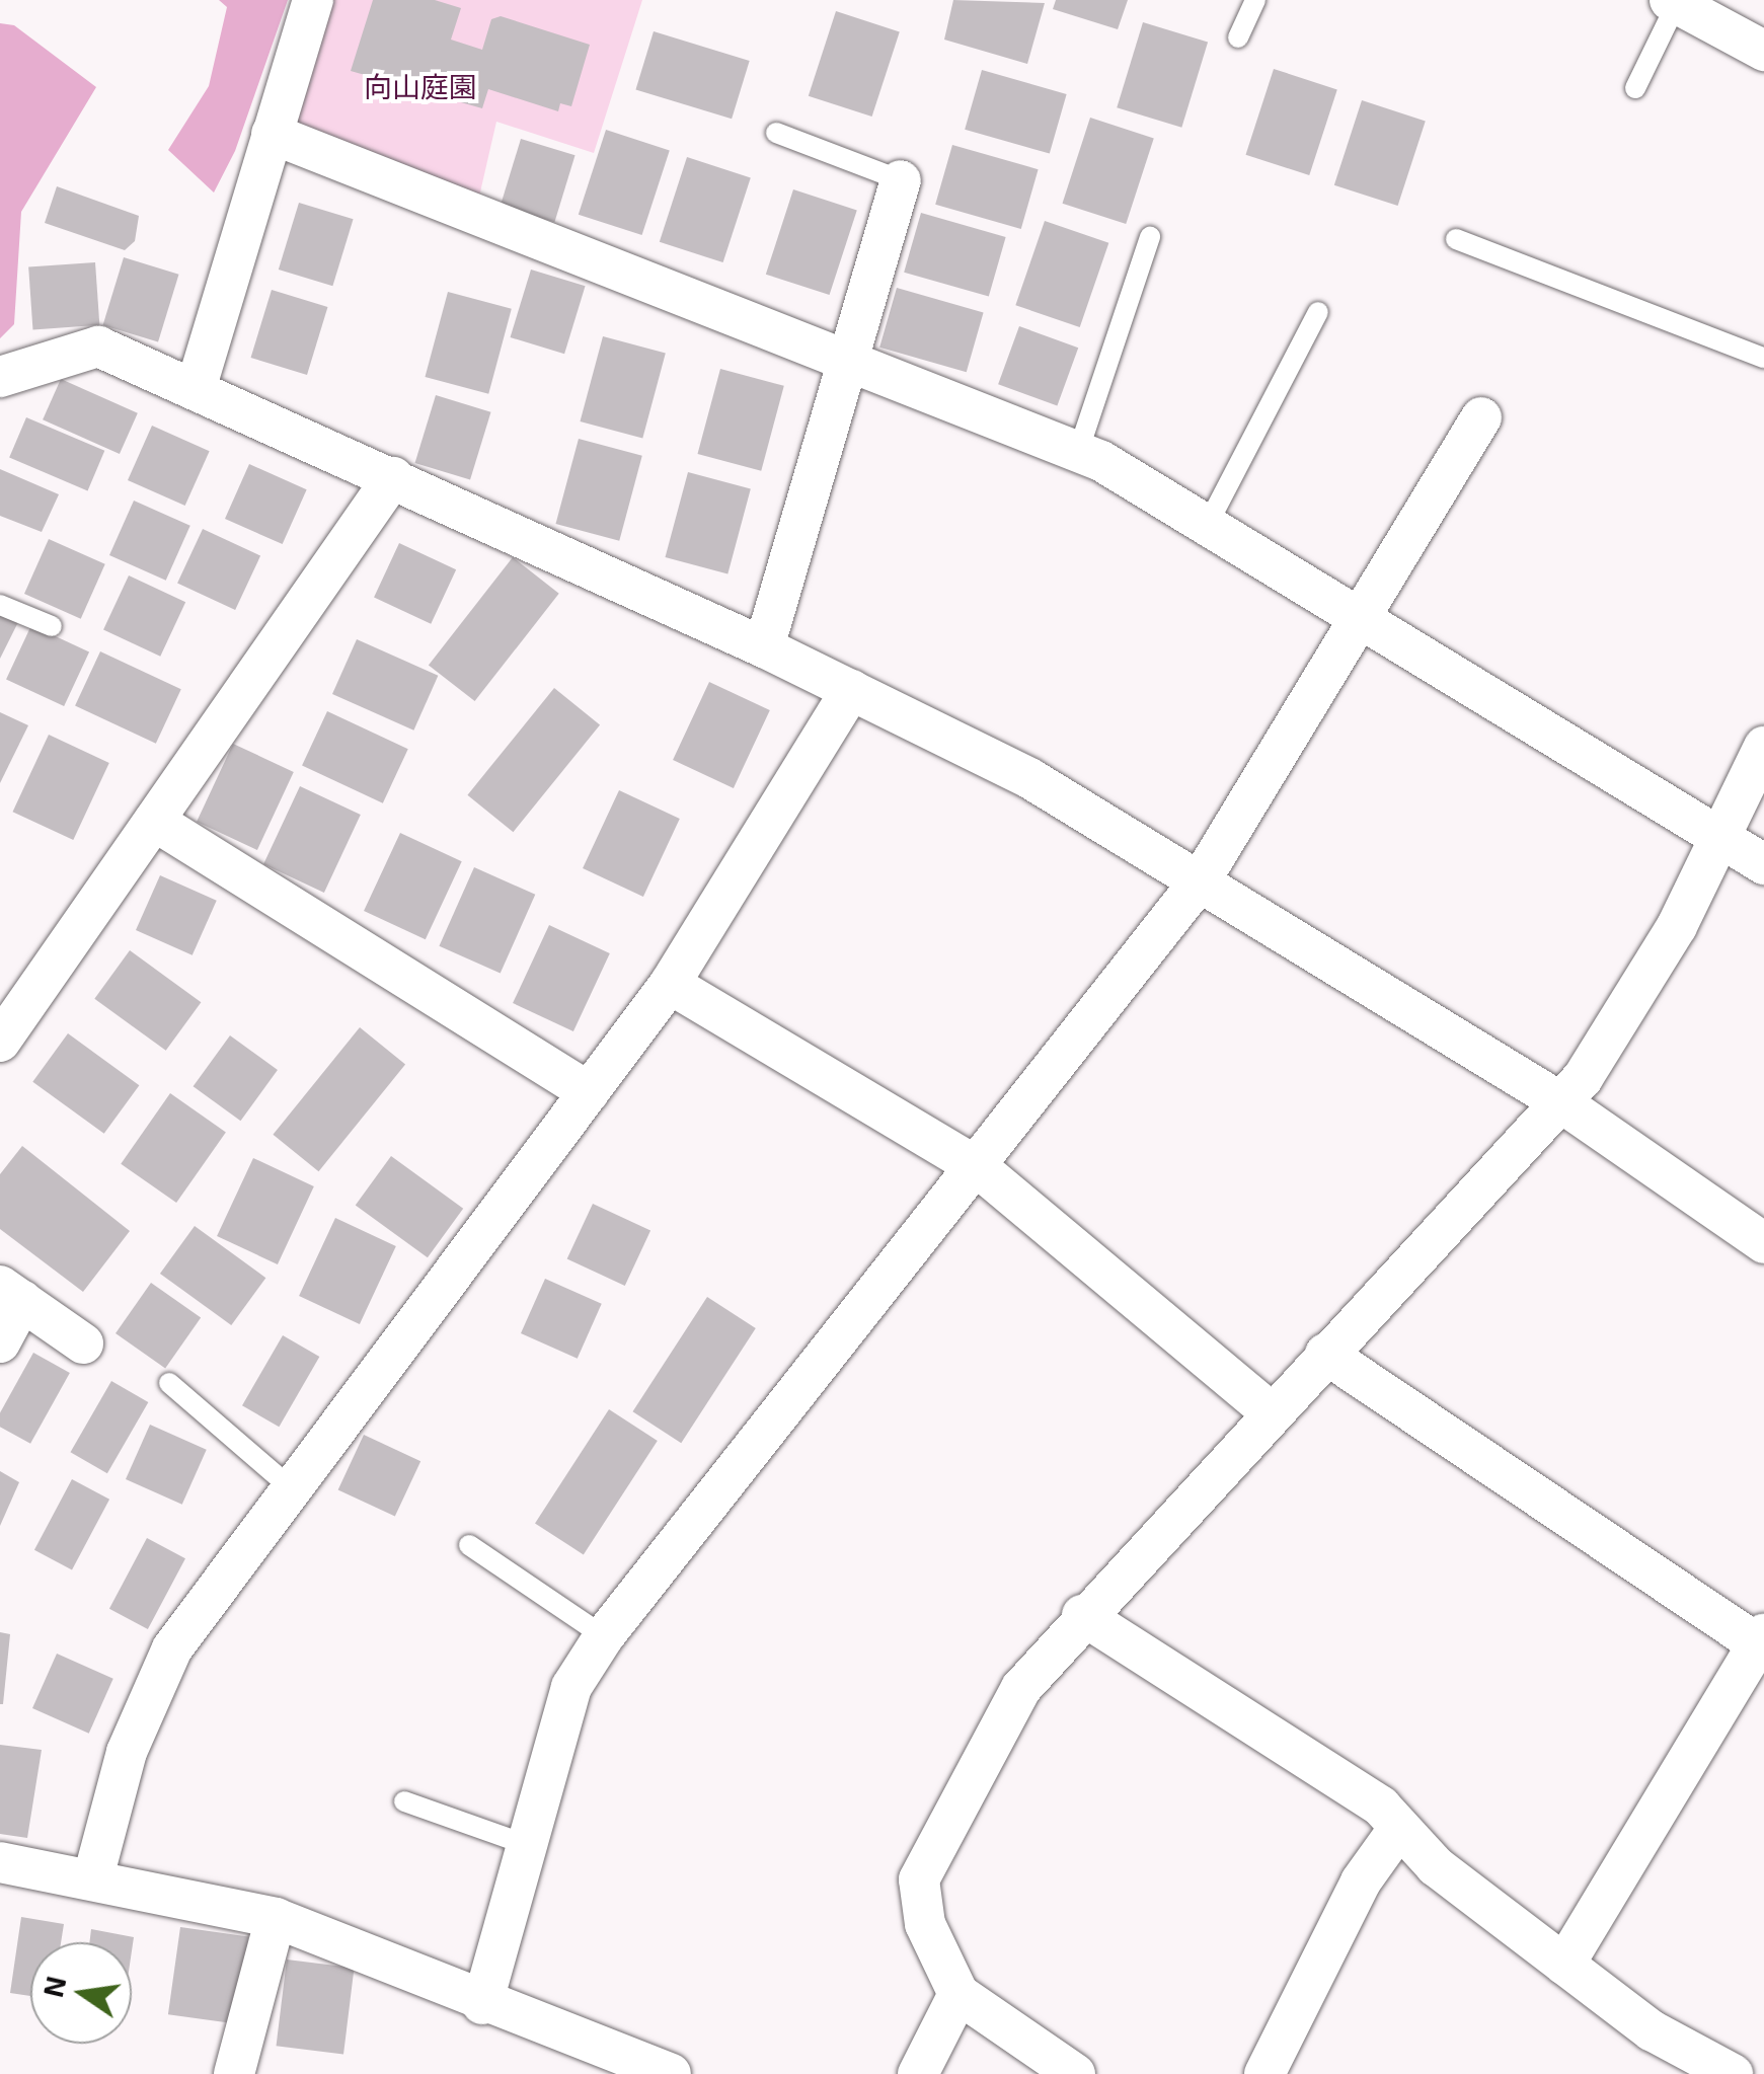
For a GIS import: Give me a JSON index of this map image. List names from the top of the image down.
{
  "parks": ["向山庭園"],
  "north": "left"
}
